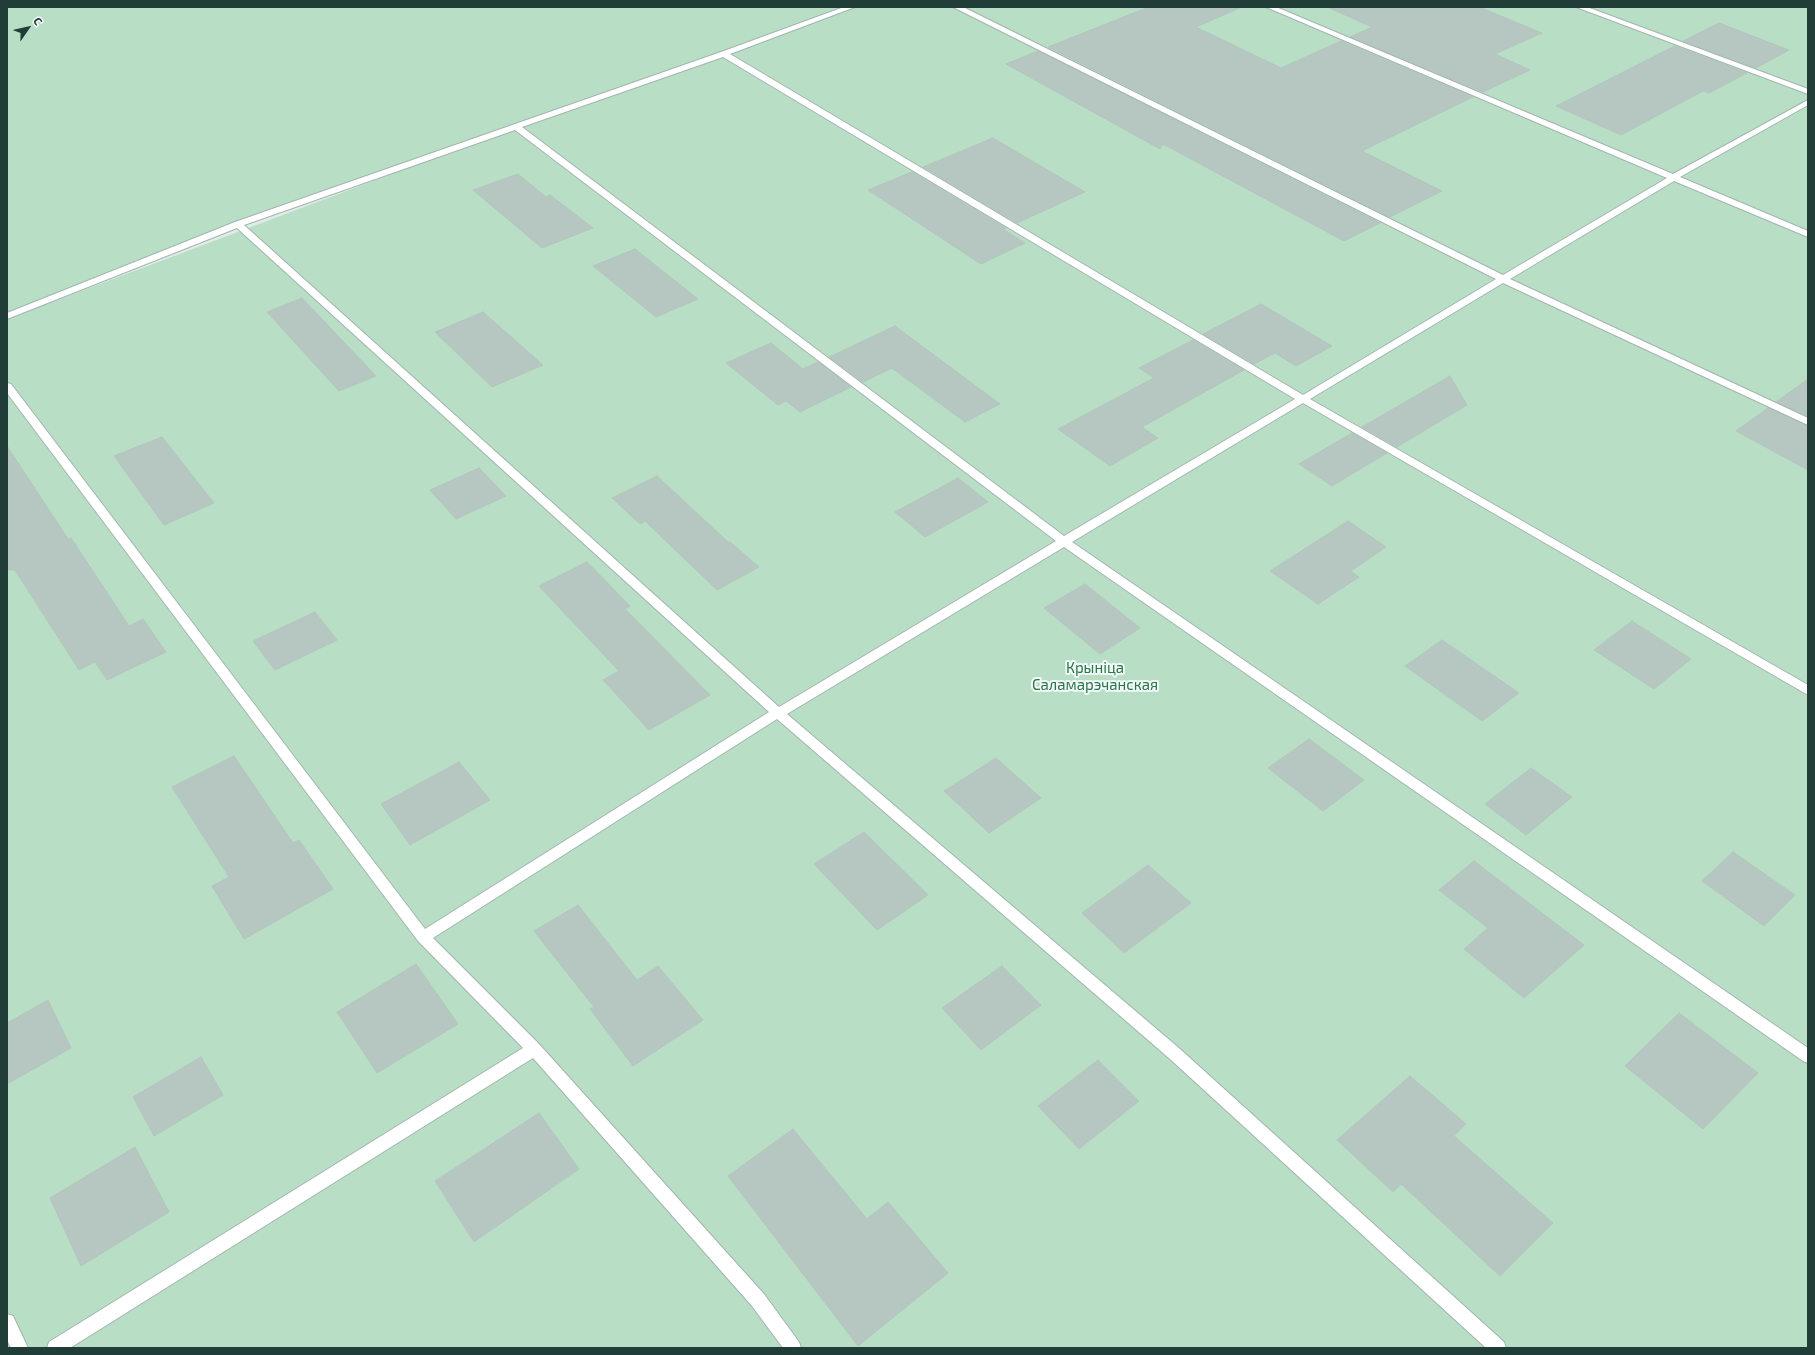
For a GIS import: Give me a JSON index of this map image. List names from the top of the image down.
{
  "parks": ["Крыніца Саламарэчанская"],
  "north": "top right"
}
